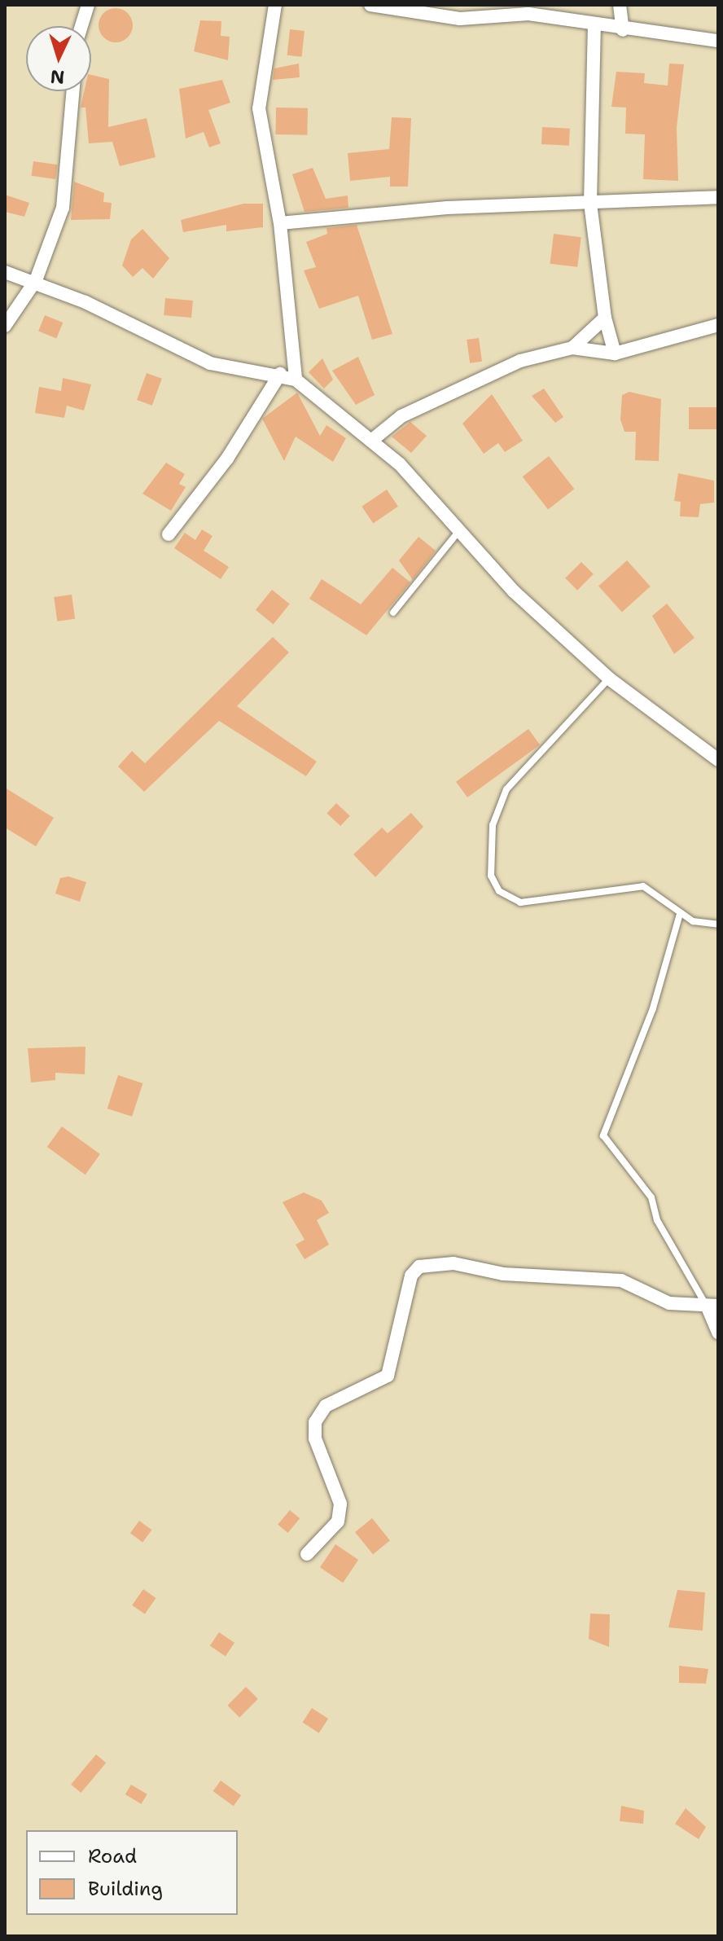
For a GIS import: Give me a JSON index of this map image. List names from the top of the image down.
{
  "legend": ["Road", "Building"],
  "north": "bottom"
}
